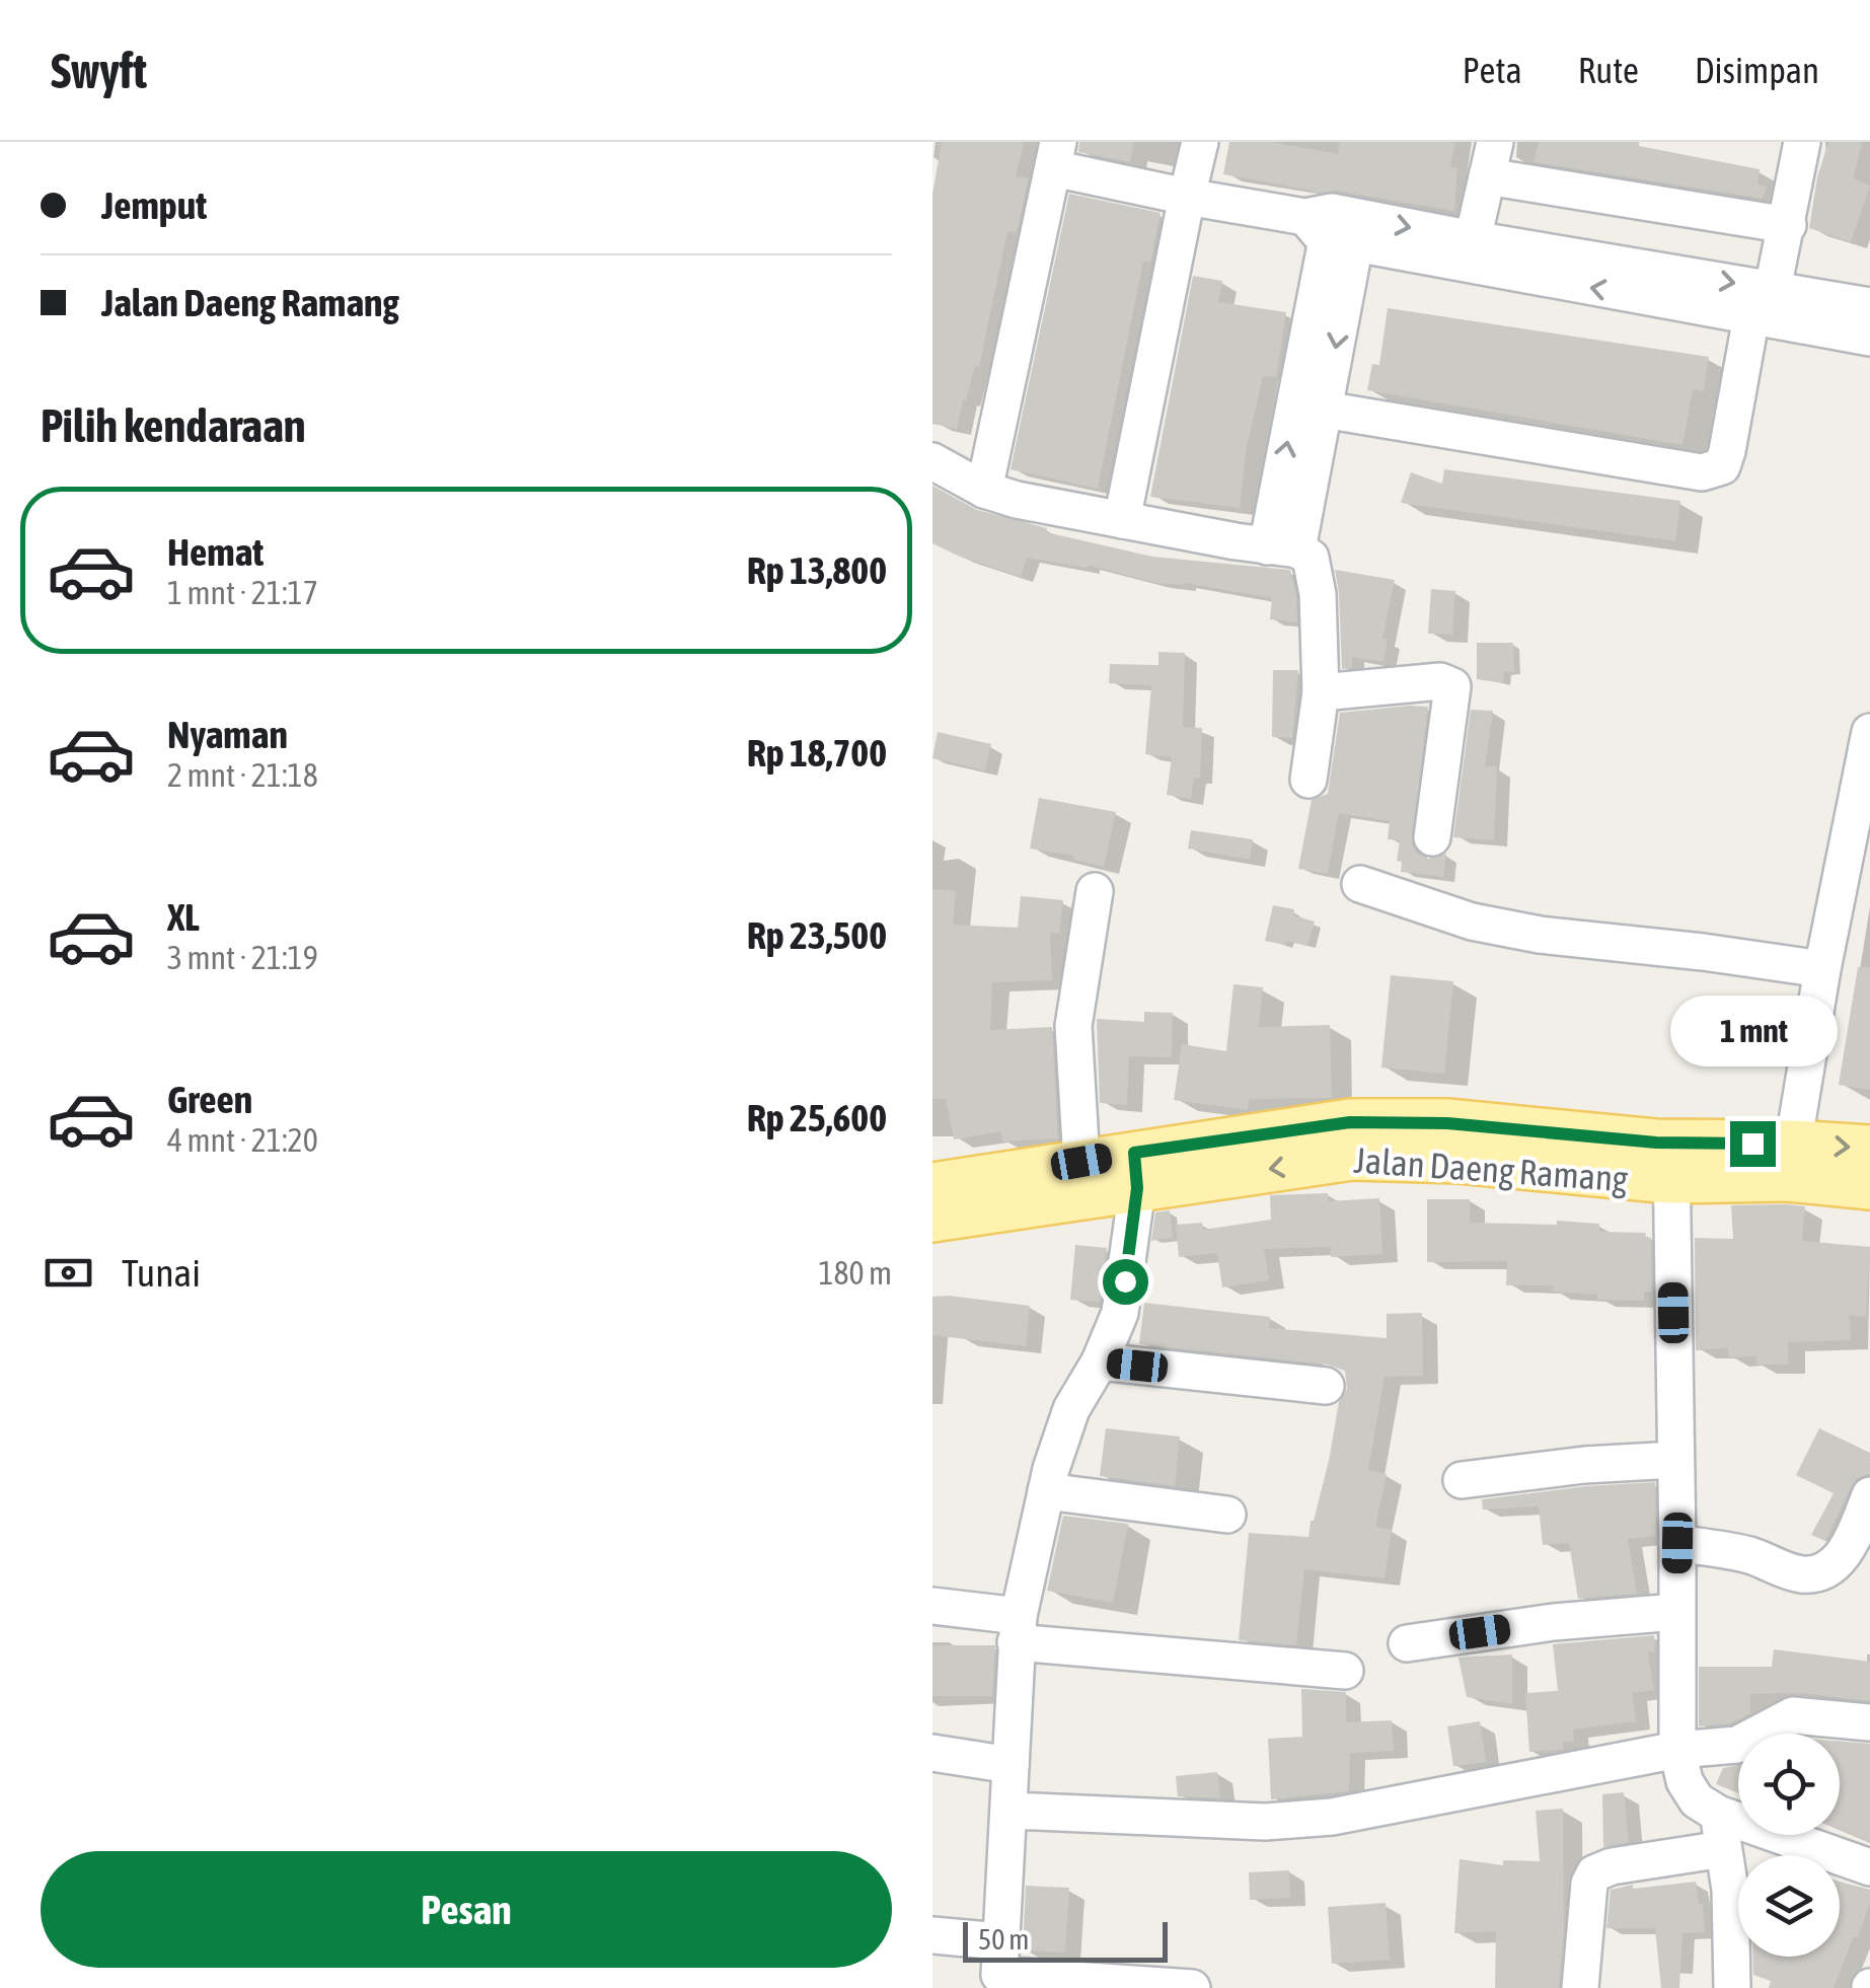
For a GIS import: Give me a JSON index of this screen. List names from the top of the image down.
{
  "streets": {
    "main road": ["Jalan Daeng Ramang"]
  },
  "scale_bar": "50 m",
  "page": {
    "header": "Swyft",
    "nav": ["Peta", "Rute", "Disimpan"],
    "banner": ["Jemput", "Jalan Daeng Ramang"],
    "heading": "Pilih kendaraan",
    "list": [
      {
        "name": "Hemat",
        "note": "1 mnt · 21:17",
        "value": "Rp 13,800"
      },
      {
        "name": "Nyaman",
        "note": "2 mnt · 21:18",
        "value": "Rp 18,700"
      },
      {
        "name": "XL",
        "note": "3 mnt · 21:19",
        "value": "Rp 23,500"
      },
      {
        "name": "Green",
        "note": "4 mnt · 21:20",
        "value": "Rp 25,600"
      }
    ],
    "bubble": "1 mnt",
    "pay": ["Tunai", "180 m"],
    "buttons": "Pesan",
    "scale": "50 m"
  }
}
